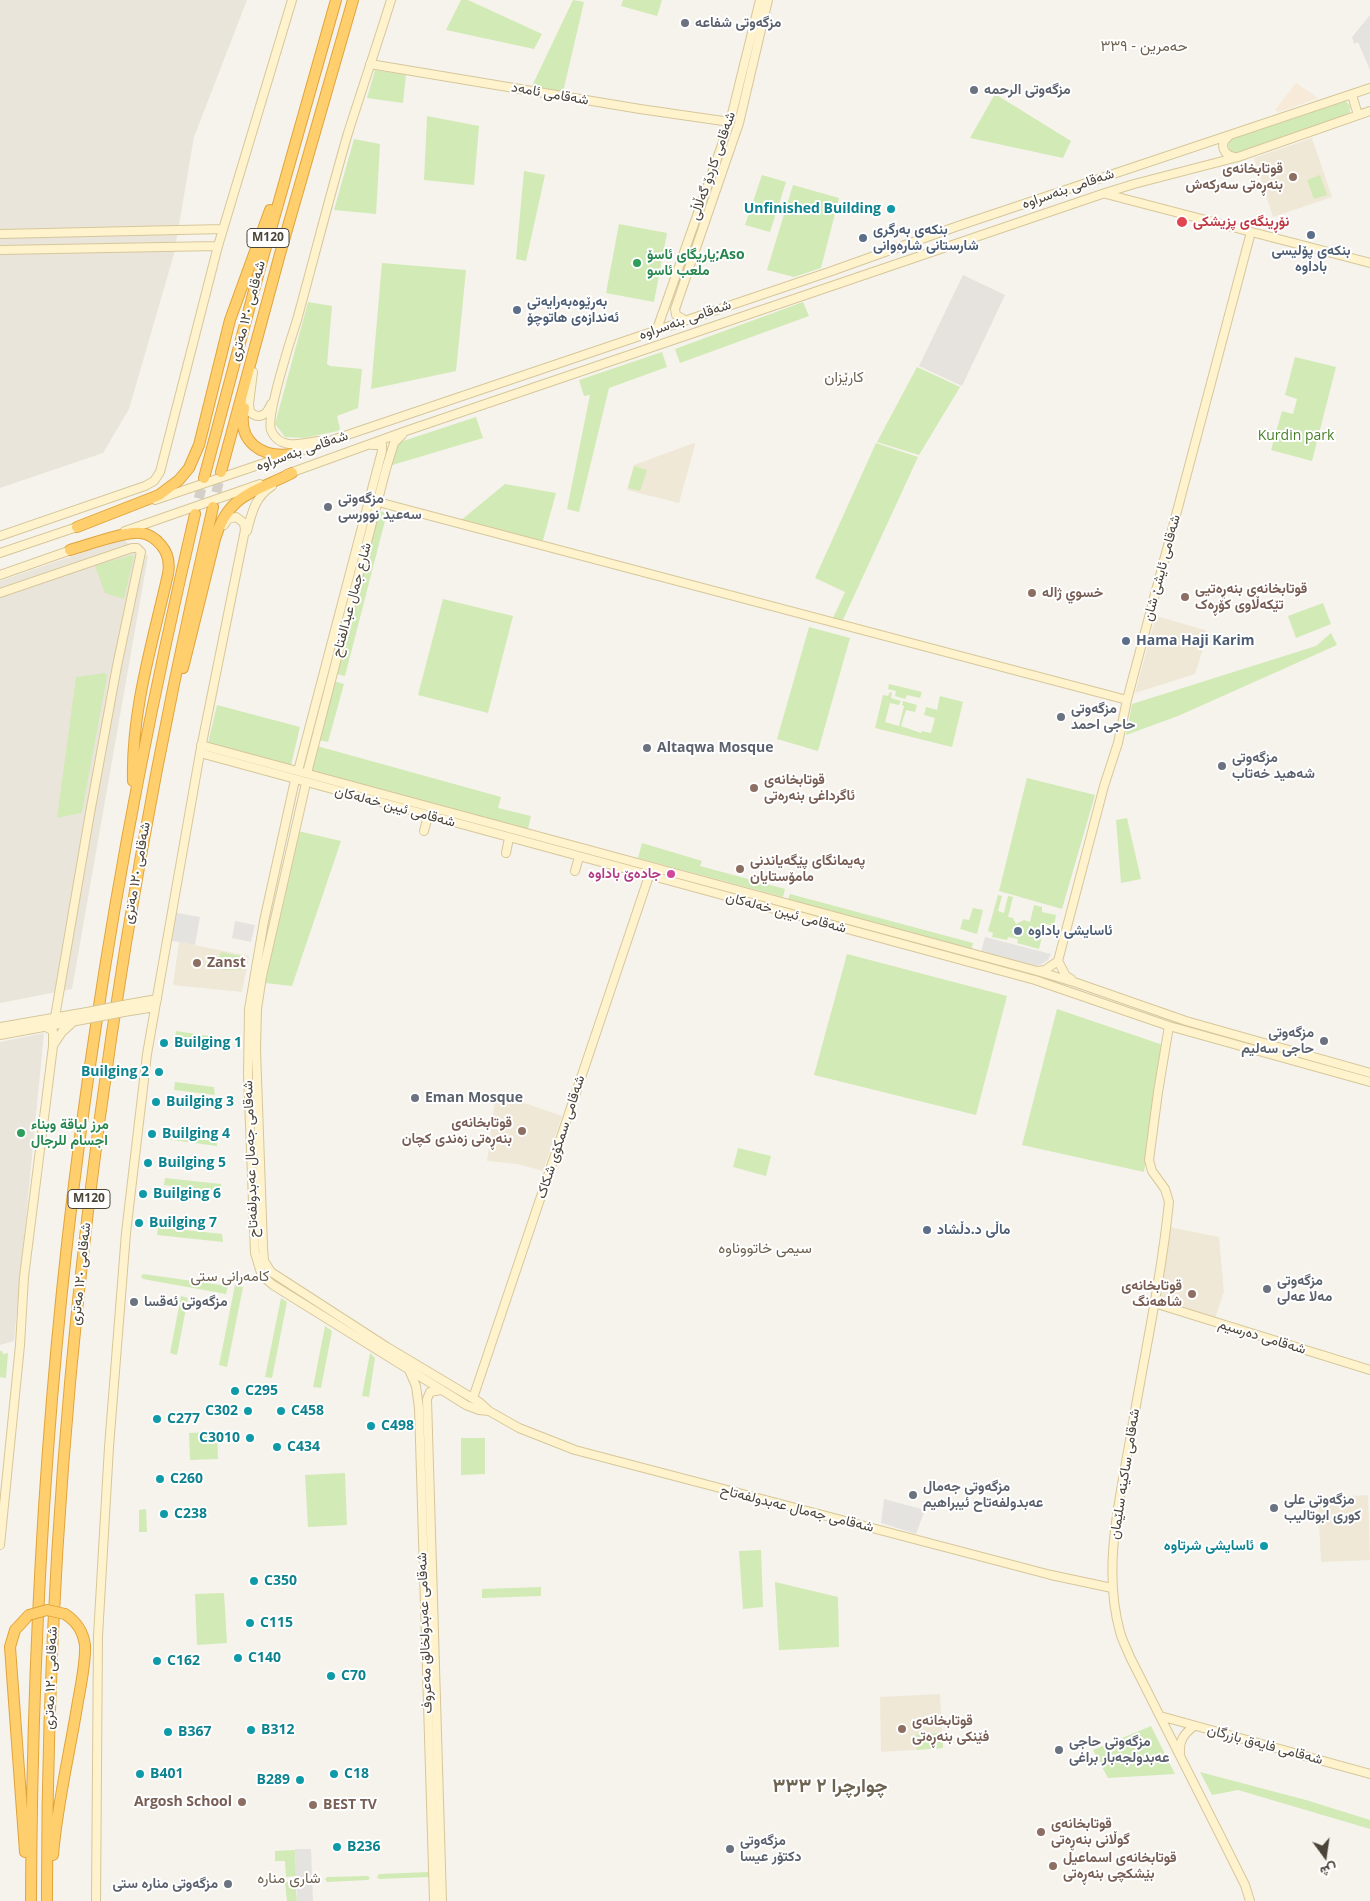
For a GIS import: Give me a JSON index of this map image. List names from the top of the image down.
{
  "streets": {
    "highway": ["M120", "شەقامی ١٢٠ مەتری"],
    "street": [
      "شەقامی ئامەد",
      "شەقامی کاردۆ گەڵاڵی",
      "شەقامی بنەسراوە",
      "شەقامی ئایشێ شان",
      "شارع جمال عبدالفتاح",
      "شەقامی ئیبن خەلەکان",
      "شەقامی سمکۆی شکاک",
      "شەقامی جەمال عەبدولفەتاح",
      "شەقامی دەرسیم",
      "شەقامی ساکینە سلێمان",
      "شەقامی عەبدولخالق مەعروف",
      "شەقامی فایەق بازرگان"
    ]
  },
  "crossings": [
    ["شەقامی ئامەد", "شەقامی کاردۆ گەڵاڵی"],
    ["شەقامی کاردۆ گەڵاڵی", "شەقامی بنەسراوە"],
    ["شەقامی بنەسراوە", "شارع جمال عبدالفتاح"],
    ["شارع جمال عبدالفتاح", "شەقامی ئیبن خەلەکان"],
    ["شەقامی ئیبن خەلەکان", "شەقامی سمکۆی شکاک"],
    ["شەقامی ئیبن خەلەکان", "شەقامی جەمال عەبدولفەتاح"],
    ["شەقامی ئیبن خەلەکان", "شەقامی ساکینە سلێمان"],
    ["شەقامی سمکۆی شکاک", "شەقامی جەمال عەبدولفەتاح"],
    ["شەقامی جەمال عەبدولفەتاح", "شەقامی ساکینە سلێمان"],
    ["شەقامی جەمال عەبدولفەتاح", "شەقامی عەبدولخالق مەعروف"],
    ["شەقامی دەرسیم", "شەقامی ساکینە سلێمان"],
    ["شەقامی ساکینە سلێمان", "شەقامی فایەق بازرگان"]
  ],
  "districts": [
    "حەمرین - ٣٣٩",
    "کارێزان",
    "سیمی خاتووناوه",
    "كامه‌رانی ستی",
    "چوارچرا ٢ ٣٣٣",
    "شاری منارە"
  ],
  "parks": ["Kurdin park"],
  "places": [
    "مزگەوتی شفاعە",
    "مزگەوتی الرحمە",
    "قوتابخانەی بنەڕەتی سەرکەش",
    "Unfinished Building",
    "نۆڕینگەی پزیشکی",
    "بنکەی پۆلیسی باداوە",
    "بنكەی بەرگری شارستانی شارەوانی",
    "یاریگای ئاسۆ;Aso ملعب ئاسو",
    "بەڕێوەبەرایەتی ئەندازەی هاتوچۆ",
    "مزگەوتی سەعید نوورسی",
    "خسوي ژاله",
    "قوتابخانەی بنەڕەتیی تێکەڵاوی کۆڕەک",
    "Hama Haji Karim",
    "مزگەوتی حاجی احمد",
    "Altaqwa Mosque",
    "مزگەوتی شەهید خەتاب",
    "قوتابخانەی ئاگرداغی بنەرەتی",
    "پەیمانگای پێگەیاندنی مامۆستایان",
    "جادەێ باداوە",
    "ئاسايشى باداوه",
    "Zanst",
    "مزگەوتی حاجی سەلیم",
    "Builging 1",
    "Builging 2",
    "Eman Mosque",
    "Builging 3",
    "قوتابخانەی بنەڕەتی زەندی کچان",
    "مرز لياقة وبناء اجسام للرجال",
    "Builging 4",
    "Builging 5",
    "Builging 6",
    "Builging 7",
    "ماڵی د.دڵشاد",
    "مزگەوتی مەلا عەلی",
    "قوتابخانەى شاهەنگ",
    "مزگەوتی ئەقسا",
    "C295",
    "C302",
    "C458",
    "C277",
    "C498",
    "C3010",
    "C434",
    "C260",
    "مزگەوتی جەمال عەبدولفەتاح ئیبراهیم",
    "مزگەوتی علی کوری ابوتالیب",
    "C238",
    "ئاسایشی شرتاوە",
    "C350",
    "C115",
    "C140",
    "C162",
    "C70",
    "قوتابخانەی فێنکی بنەڕەتی",
    "B312",
    "B367",
    "مزگەوتی حاجی عەبدولجەبار براغی",
    "B401",
    "C18",
    "B289",
    "Argosh School",
    "BEST TV",
    "قوتابخانەی گوڵانی بنەڕەتی",
    "B236",
    "مزگەوتی دکتۆر عیسا",
    "قوتابخانەی اسماعیل بێشکچی بنەڕەتی",
    "مزگه‌وتی مناره‌ ستی"
  ],
  "north": "bottom"
}
